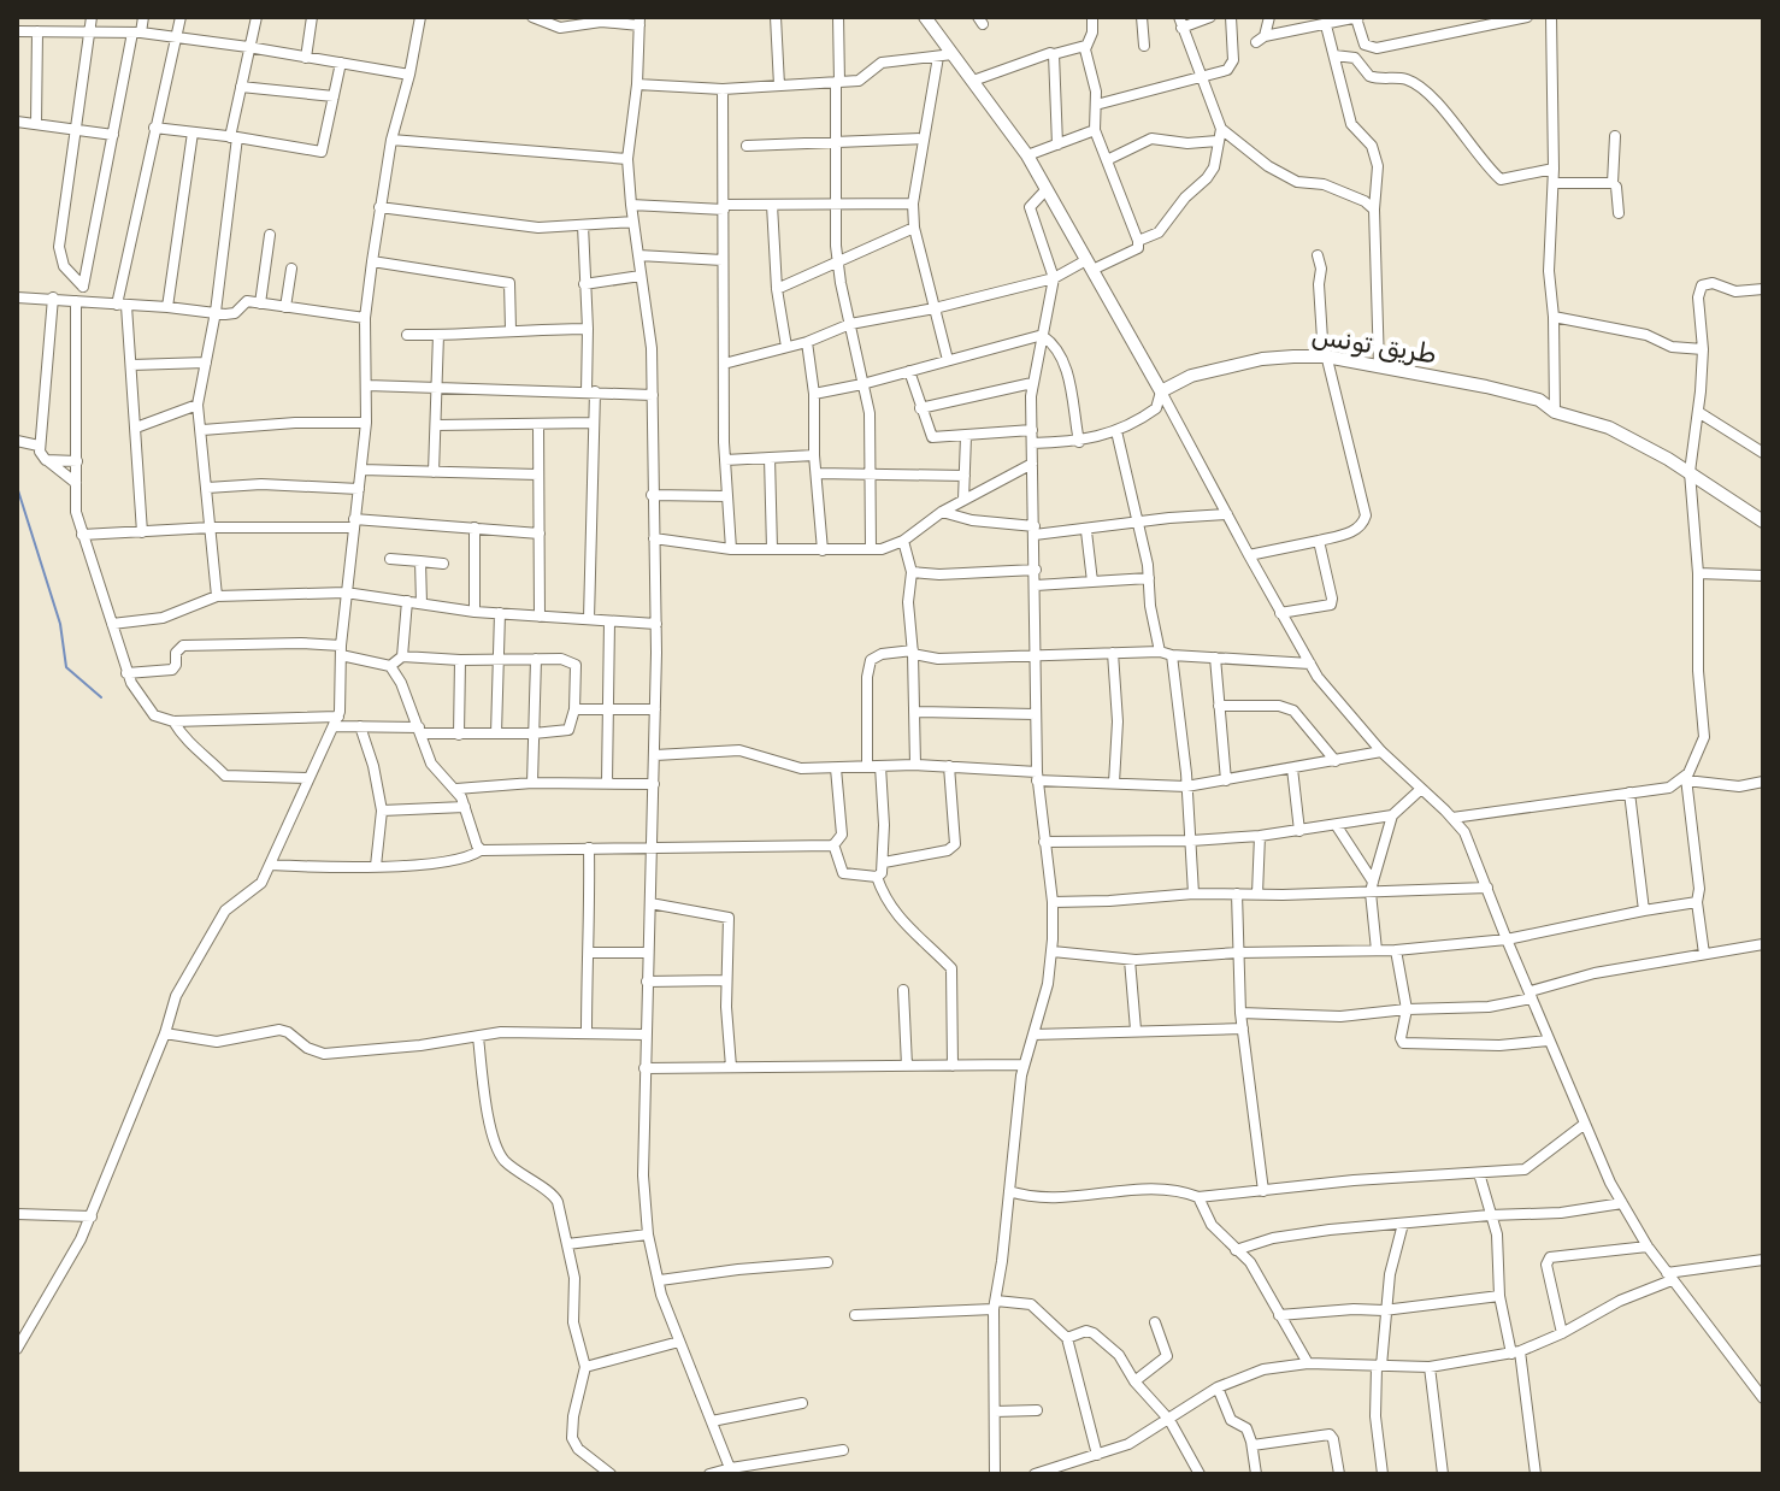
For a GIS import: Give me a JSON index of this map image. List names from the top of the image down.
{
  "streets": {
    "main road": ["طريق تونس"]
  }
}
